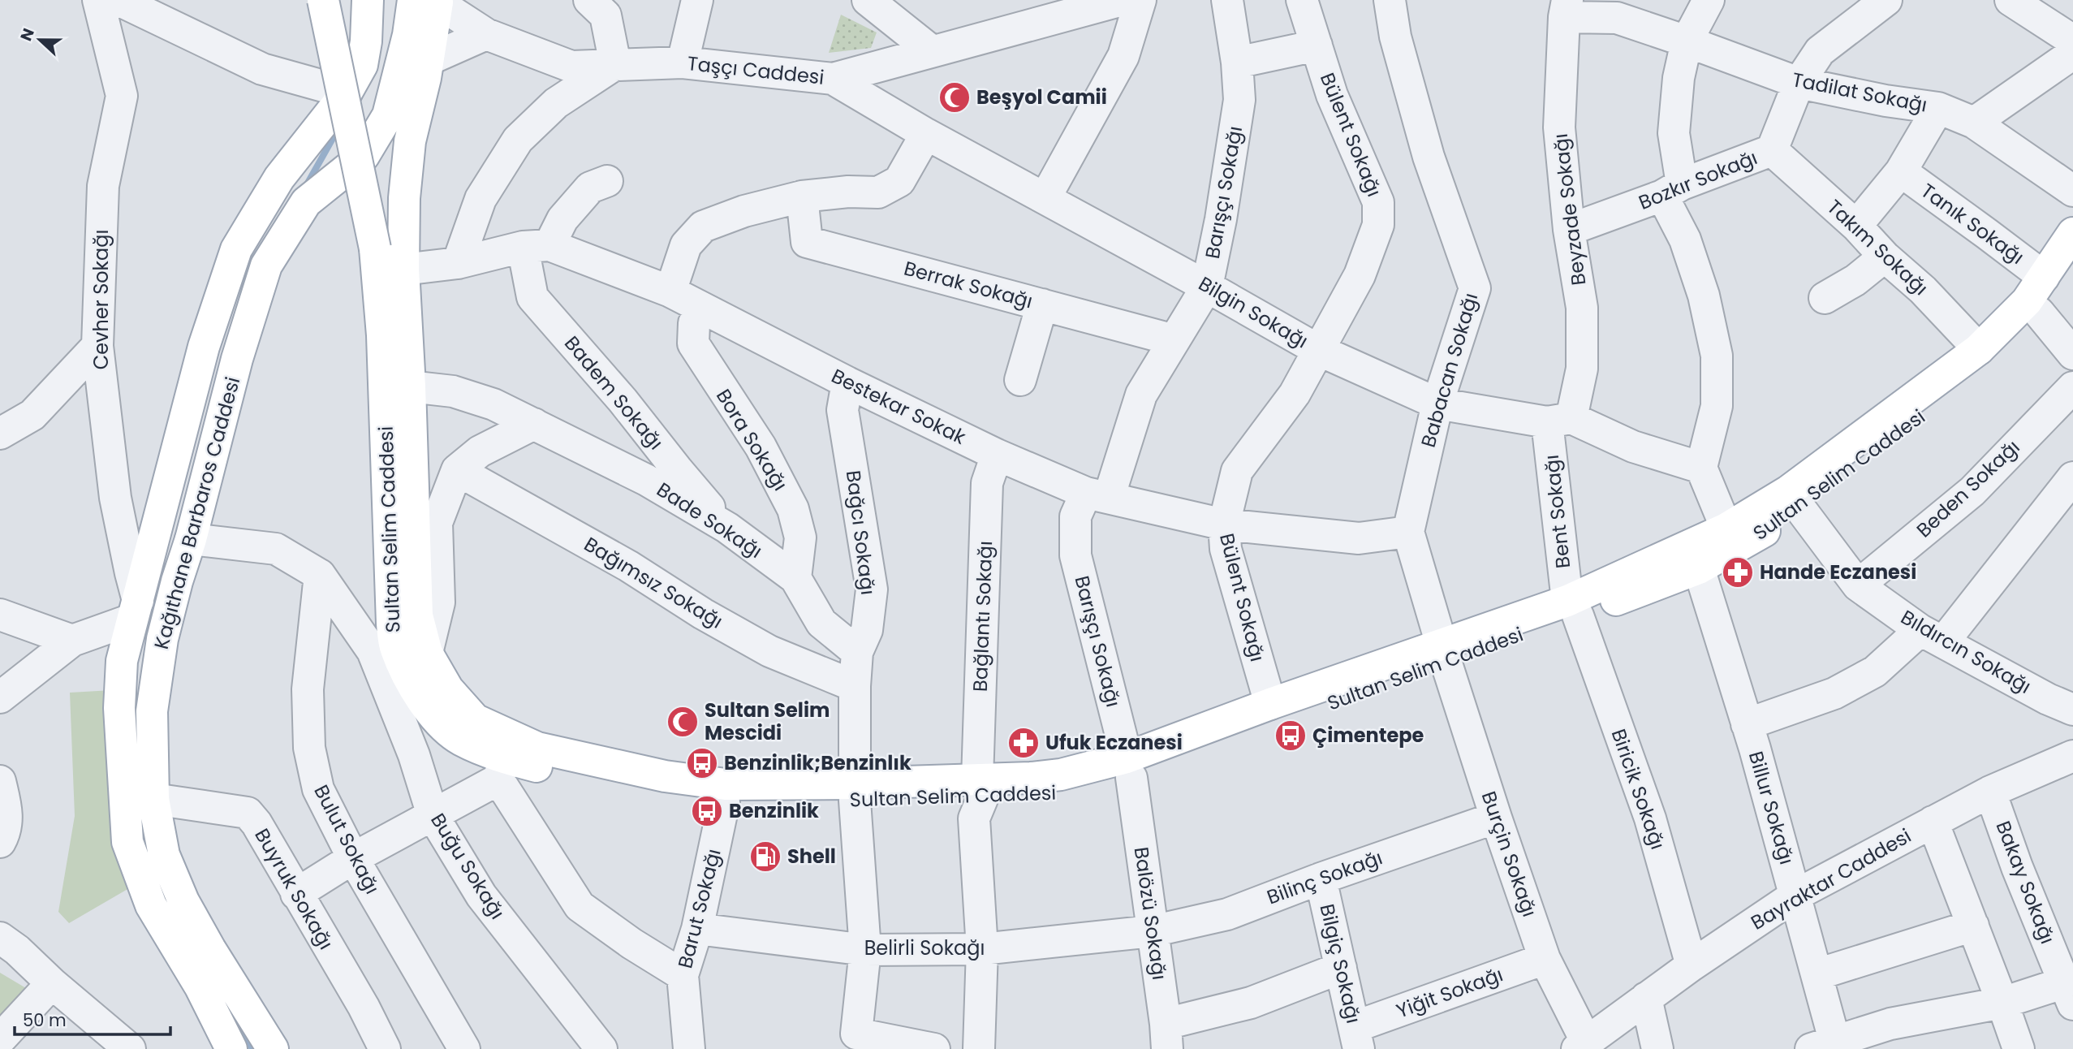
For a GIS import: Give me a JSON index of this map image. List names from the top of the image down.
{
  "streets": {
    "main road": ["Sultan Selim Caddesi", "Kağıthane Barbaros Caddesi"],
    "street": [
      "Taşçı Caddesi",
      "Tadilat Sokağı",
      "Bülent Sokağı",
      "Bozkır Sokağı",
      "Barışçı Sokağı",
      "Beyzade Sokağı",
      "Tanık Sokağı",
      "Takım Sokağı",
      "Berrak Sokağı",
      "Cevher Sokağı",
      "Bilgin Sokağı",
      "Babacan Sokağı",
      "Badem Sokağı",
      "Bestekar Sokak",
      "Bora Sokağı",
      "Beden Sokağı",
      "Bent Sokağı",
      "Bade Sokağı",
      "Bağcı Sokağı",
      "Bağımsız Sokağı",
      "Bağlantı Sokağı",
      "Bıldırcın Sokağı",
      "Biricik Sokağı",
      "Billur Sokağı",
      "Bulut Sokağı",
      "Burçin Sokağı",
      "Buğu Sokağı",
      "Bilinç Sokağı",
      "Bayraktar Caddesi",
      "Bakay Sokağı",
      "Buyruk Sokağı",
      "Barut Sokağı",
      "Balözü Sokağı",
      "Belirli Sokağı",
      "Bilgiç Sokağı",
      "Yiğit Sokağı"
    ]
  },
  "crossings": [
    ["Taşçı Caddesi", "Bilgin Sokağı"],
    ["Taşçı Caddesi", "Sultan Selim Caddesi"],
    ["Taşçı Caddesi", "Kağıthane Barbaros Caddesi"],
    ["Tadilat Sokağı", "Bozkır Sokağı"],
    ["Tadilat Sokağı", "Beyzade Sokağı"],
    ["Bülent Sokağı", "Bilgin Sokağı"],
    ["Bülent Sokağı", "Bestekar Sokak"],
    ["Bülent Sokağı", "Sultan Selim Caddesi"],
    ["Bozkır Sokağı", "Beyzade Sokağı"],
    ["Bozkır Sokağı", "Takım Sokağı"],
    ["Barışçı Sokağı", "Berrak Sokağı"],
    ["Barışçı Sokağı", "Bilgin Sokağı"],
    ["Barışçı Sokağı", "Bestekar Sokak"],
    ["Barışçı Sokağı", "Sultan Selim Caddesi"],
    ["Barışçı Sokağı", "Balözü Sokağı"],
    ["Beyzade Sokağı", "Bilgin Sokağı"],
    ["Beyzade Sokağı", "Bent Sokağı"],
    ["Tanık Sokağı", "Sultan Selim Caddesi"],
    ["Takım Sokağı", "Sultan Selim Caddesi"],
    ["Cevher Sokağı", "Kağıthane Barbaros Caddesi"],
    ["Bilgin Sokağı", "Babacan Sokağı"],
    ["Bilgin Sokağı", "Bent Sokağı"],
    ["Babacan Sokağı", "Bestekar Sokak"],
    ["Babacan Sokağı", "Sultan Selim Caddesi"],
    ["Babacan Sokağı", "Burçin Sokağı"],
    ["Badem Sokağı", "Bestekar Sokak"],
    ["Badem Sokağı", "Bade Sokağı"],
    ["Bestekar Sokak", "Bora Sokağı"],
    ["Bestekar Sokak", "Bağcı Sokağı"],
    ["Bestekar Sokak", "Bağlantı Sokağı"],
    ["Bora Sokağı", "Bade Sokağı"],
    ["Sultan Selim Caddesi", "Bent Sokağı"],
    ["Sultan Selim Caddesi", "Kağıthane Barbaros Caddesi"],
    ["Sultan Selim Caddesi", "Bade Sokağı"],
    ["Sultan Selim Caddesi", "Bağcı Sokağı"],
    ["Sultan Selim Caddesi", "Bağlantı Sokağı"],
    ["Sultan Selim Caddesi", "Bıldırcın Sokağı"],
    ["Sultan Selim Caddesi", "Biricik Sokağı"],
    ["Sultan Selim Caddesi", "Billur Sokağı"],
    ["Sultan Selim Caddesi", "Burçin Sokağı"],
    ["Sultan Selim Caddesi", "Barut Sokağı"],
    ["Sultan Selim Caddesi", "Balözü Sokağı"],
    ["Beden Sokağı", "Bıldırcın Sokağı"],
    ["Bent Sokağı", "Biricik Sokağı"],
    ["Kağıthane Barbaros Caddesi", "Buyruk Sokağı"],
    ["Bade Sokağı", "Bağcı Sokağı"],
    ["Bağcı Sokağı", "Bağımsız Sokağı"],
    ["Bağcı Sokağı", "Belirli Sokağı"],
    ["Bağlantı Sokağı", "Belirli Sokağı"],
    ["Biricik Sokağı", "Bayraktar Caddesi"],
    ["Billur Sokağı", "Bayraktar Caddesi"],
    ["Bulut Sokağı", "Buğu Sokağı"],
    ["Burçin Sokağı", "Bilinç Sokağı"],
    ["Burçin Sokağı", "Bayraktar Caddesi"],
    ["Burçin Sokağı", "Yiğit Sokağı"],
    ["Bilinç Sokağı", "Balözü Sokağı"],
    ["Bilinç Sokağı", "Belirli Sokağı"],
    ["Bilinç Sokağı", "Bilgiç Sokağı"],
    ["Bayraktar Caddesi", "Bakay Sokağı"],
    ["Barut Sokağı", "Belirli Sokağı"],
    ["Balözü Sokağı", "Belirli Sokağı"],
    ["Bilgiç Sokağı", "Yiğit Sokağı"]
  ],
  "places": {
    "mosque": ["Beşyol Camii", "Sultan Selim Mescidi"],
    "pharmacy": ["Hande Eczanesi", "Ufuk Eczanesi"],
    "bus stop": ["Çimentepe", "Benzinlik;Benzinlık", "Benzinlik"],
    "fuel station": ["Shell"]
  },
  "scale_bar": "50 m",
  "north": "left"
}
